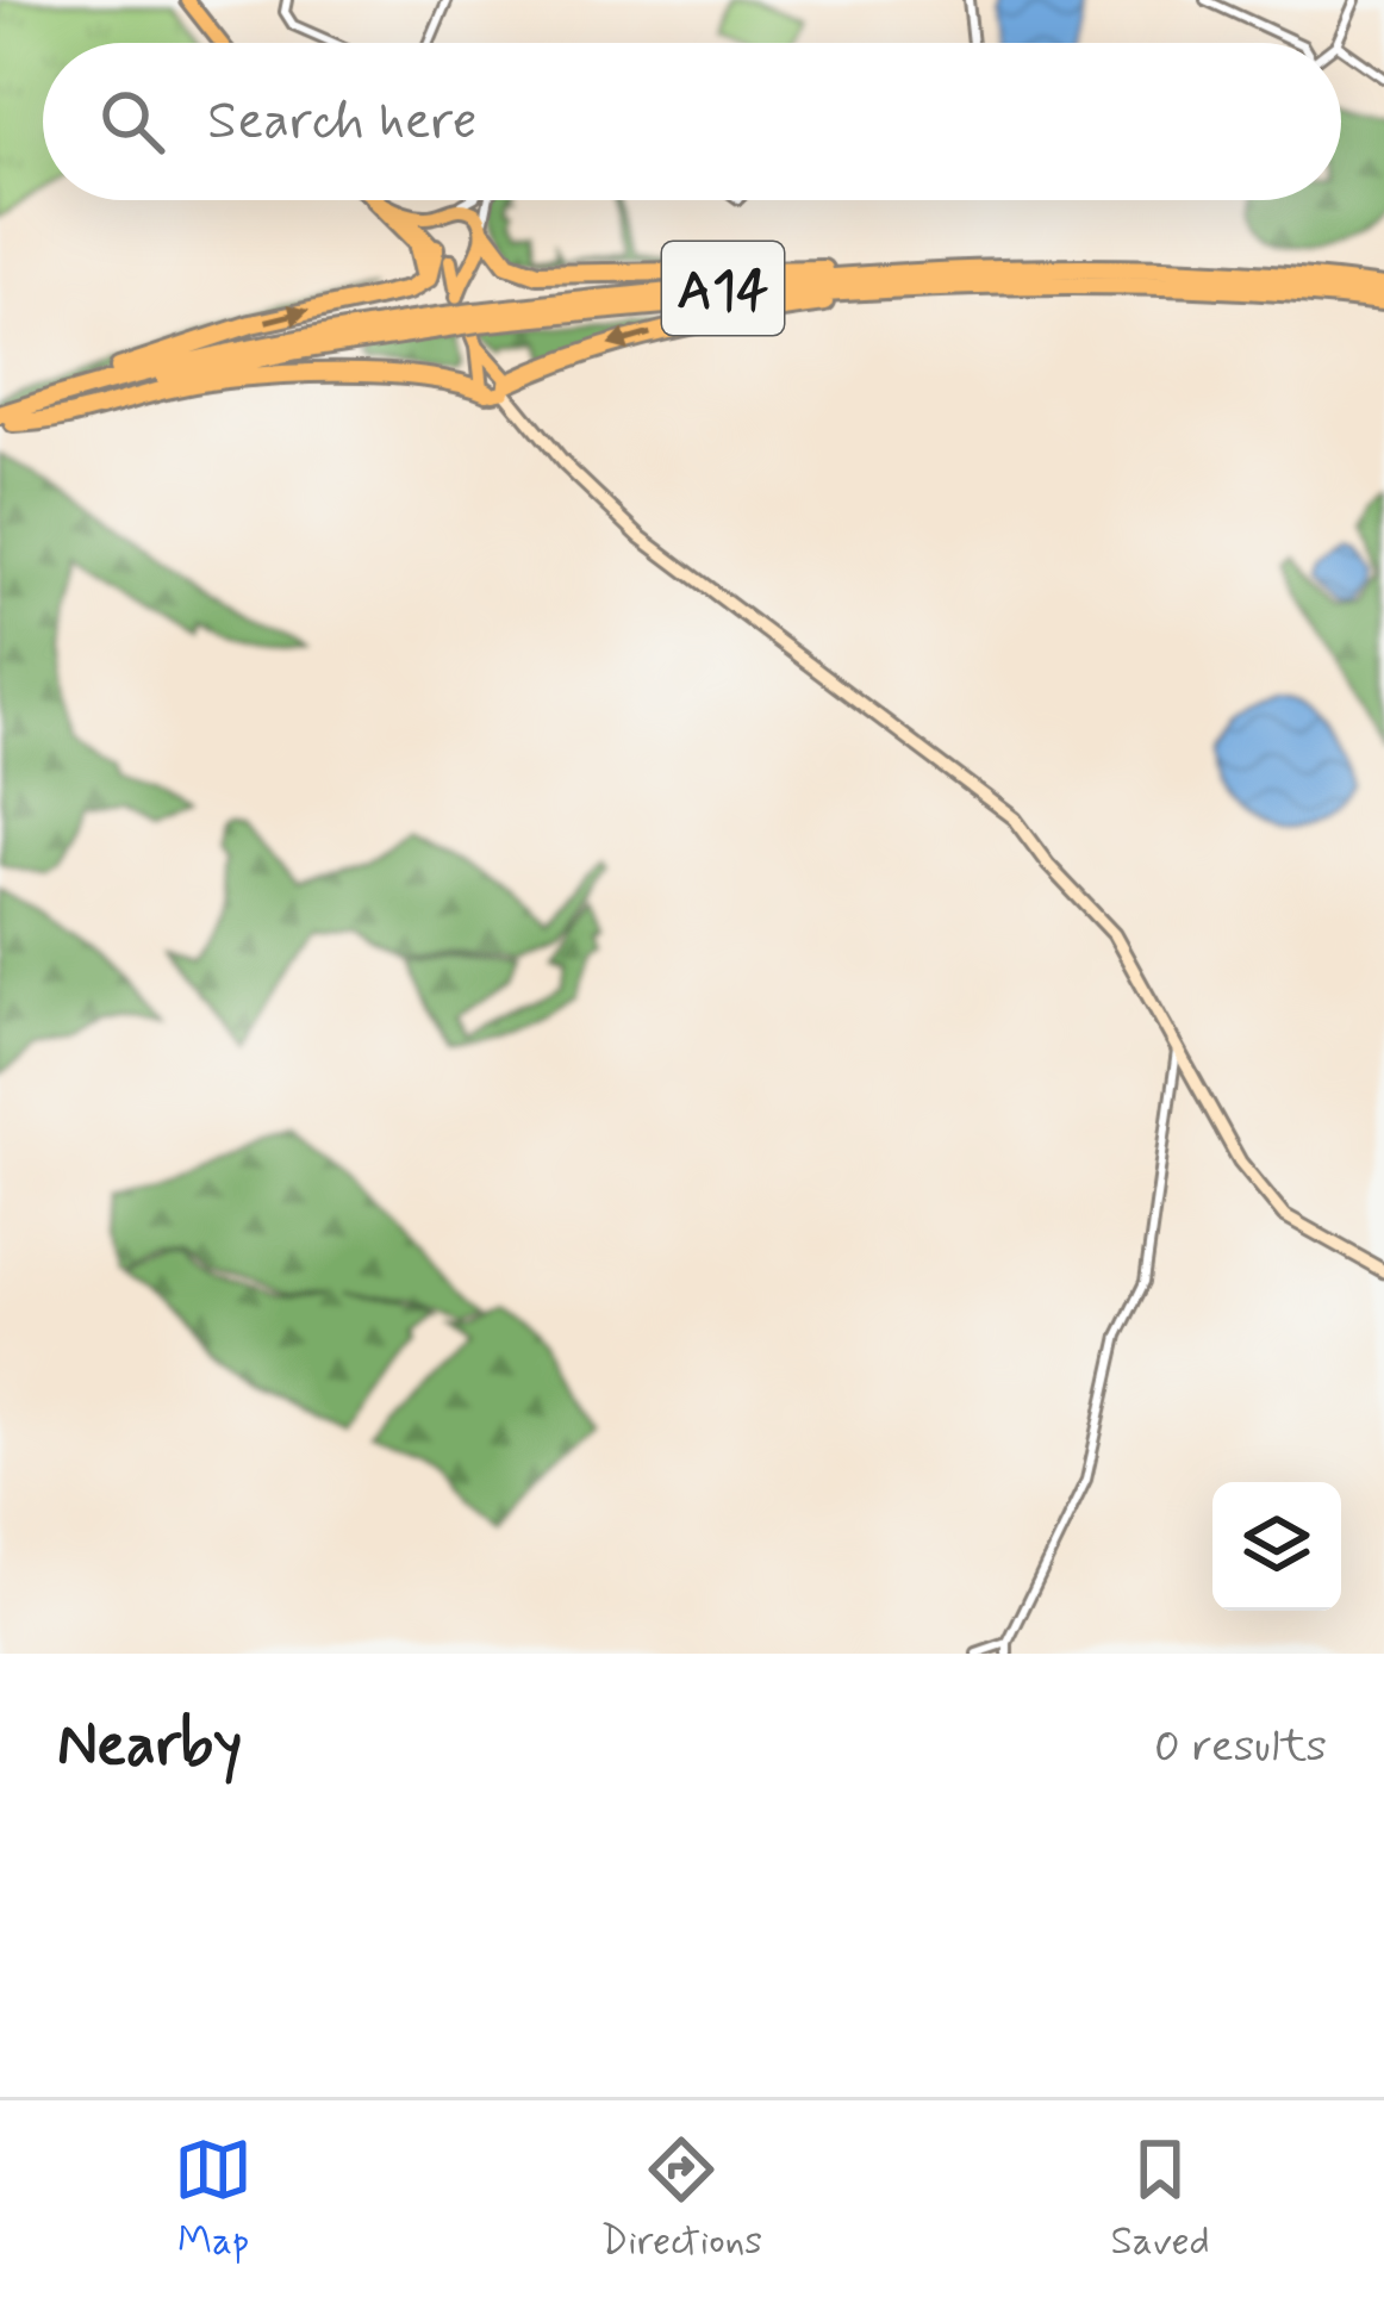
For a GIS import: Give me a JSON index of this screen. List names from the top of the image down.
{
  "streets": {
    "highway": ["A14"]
  },
  "page": {
    "search": "Search here",
    "heading": ["Nearby", "0 results"],
    "nav": ["Map", "Directions", "Saved"]
  }
}
